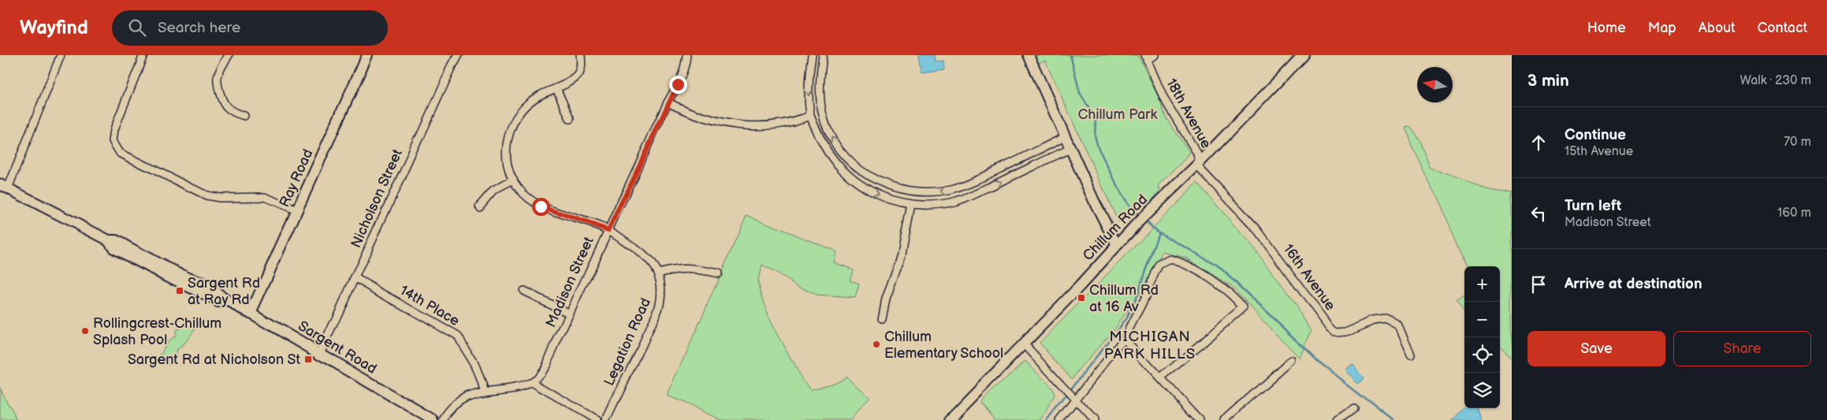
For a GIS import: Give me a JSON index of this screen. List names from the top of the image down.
{
  "streets": {
    "main road": ["Ray Road", "Chillum Road", "Sargent Road"],
    "street": [
      "18th Avenue",
      "Nicholson Street",
      "16th Avenue",
      "Madison Street",
      "14th Place",
      "Legation Road"
    ]
  },
  "crossings": [
    ["18th Avenue", "Chillum Road"],
    ["18th Avenue", "16th Avenue"],
    ["Ray Road", "Sargent Road"],
    ["Nicholson Street", "14th Place"],
    ["Nicholson Street", "Sargent Road"],
    ["Chillum Road", "16th Avenue"]
  ],
  "districts": ["MICHIGAN PARK HILLS"],
  "parks": ["Chillum Park"],
  "places": {
    "transit": ["Sargent Rd at Ray Rd", "Chillum Rd at 16 Av", "Sargent Rd at Nicholson St"],
    "other": ["Rollingcrest-Chillum Splash Pool", "Chillum Elementary School"]
  },
  "north": "left",
  "page": {
    "header": "Wayfind",
    "search": "Search here",
    "nav": [
      "Home",
      "Map",
      "About",
      "Contact"
    ],
    "heading": ["3 min", "Walk · 230 m"],
    "list": [
      ["Continue", "15th Avenue", "70 m"],
      ["Turn left", "Madison Street", "160 m"],
      "Arrive at destination"
    ],
    "map_buttons": ["+", "−"],
    "buttons": ["Save", "Share"]
  }
}
